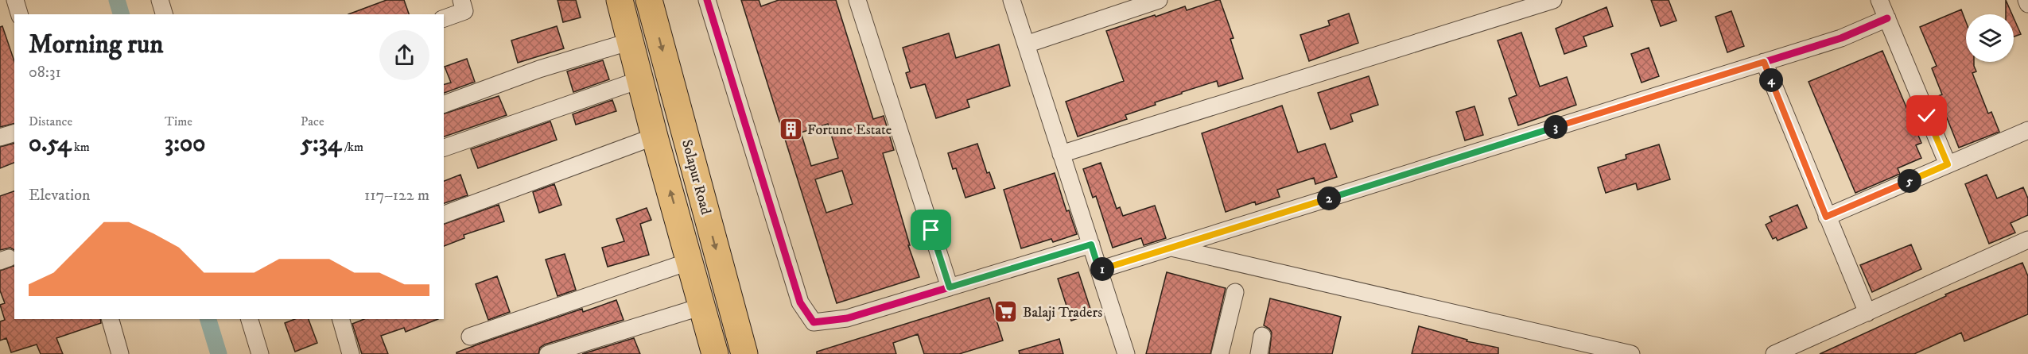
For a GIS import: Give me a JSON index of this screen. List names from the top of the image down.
{
  "streets": {
    "highway": ["Solapur Road"]
  },
  "places": {
    "building": ["Fortune Estate"],
    "supermarket": ["Balaji Traders"]
  },
  "page": {
    "heading": ["Morning run", "08:31"],
    "pins": [
      "4",
      "3",
      "5",
      "2",
      "1"
    ],
    "stats": [
      ["Distance", "0.54 km"],
      ["Time", "3:00"],
      ["Pace", "5:34 /km"]
    ],
    "chart": ["Elevation", "117–122 m"]
  }
}
